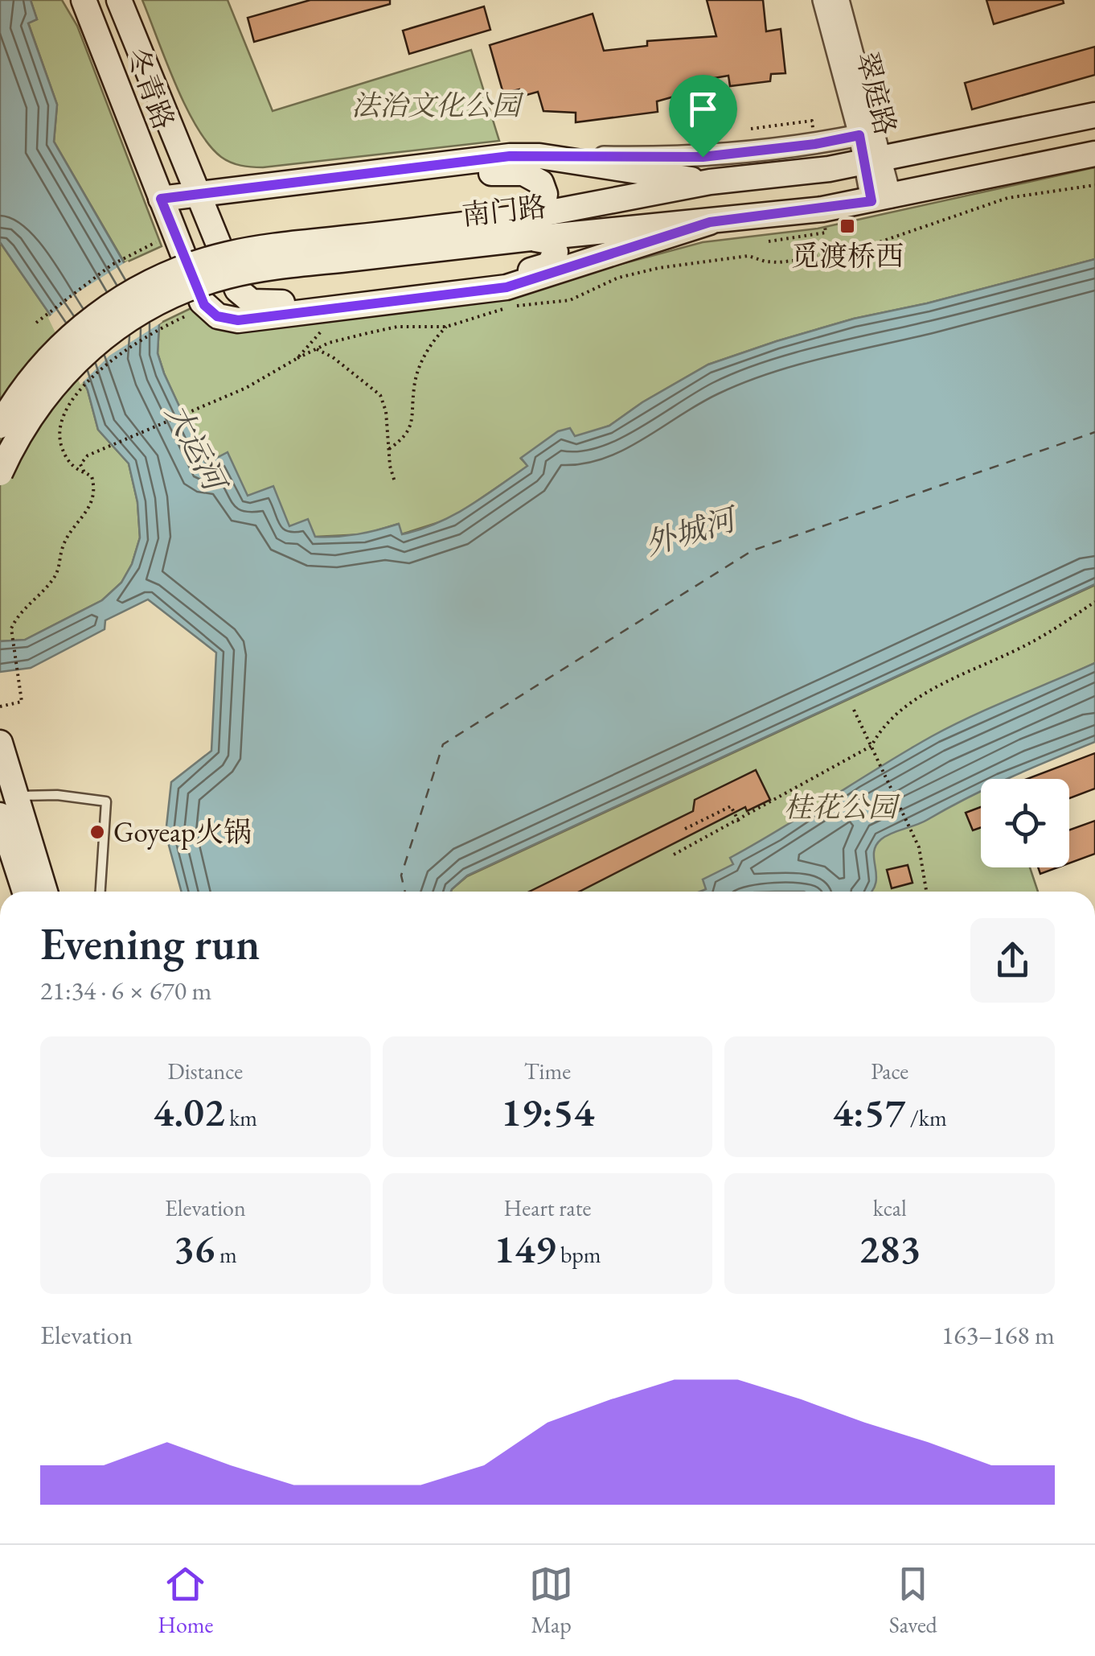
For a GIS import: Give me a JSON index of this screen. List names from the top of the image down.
{
  "streets": {
    "main road": ["冬青路", "南门路"],
    "street": ["翠庭路"]
  },
  "crossings": [
    ["冬青路", "南门路"],
    ["翠庭路", "南门路"]
  ],
  "water": ["大运河", "外城河"],
  "parks": ["法治文化公园", "桂花公园"],
  "places": {
    "transit": ["觅渡桥西"],
    "other": ["Goyeap火锅"]
  },
  "page": {
    "heading": ["Evening run", "21:34 · 6 × 670 m"],
    "stats": [
      ["Distance", "4.02 km"],
      ["Time", "19:54"],
      ["Pace", "4:57 /km"],
      ["Elevation", "36 m"],
      ["Heart rate", "149 bpm"],
      ["kcal", "283"]
    ],
    "chart": ["Elevation", "163–168 m"],
    "tabs": ["Home", "Map", "Saved"]
  }
}
